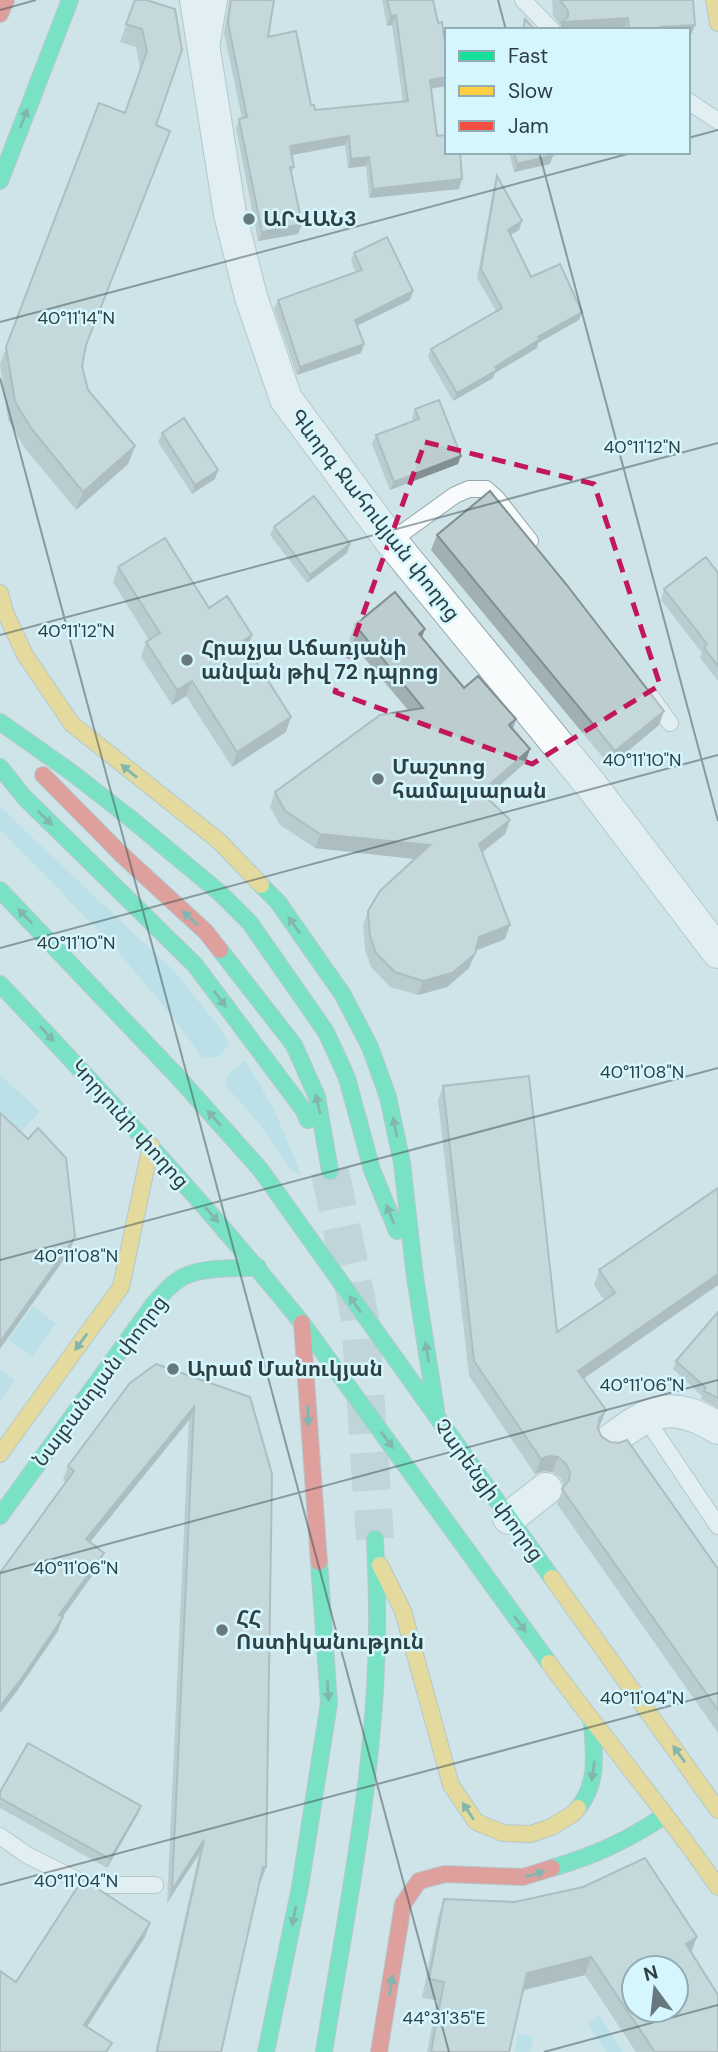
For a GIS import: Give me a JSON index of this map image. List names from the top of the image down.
{
  "streets": {
    "main road": ["Կորյունի փողոց", "Նալբանդյան փողոց", "Չարենցի փողոց"],
    "street": ["Գևորգ Ջահուկյան փողոց"]
  },
  "crossings": [
    ["Կորյունի փողոց", "Նալբանդյան փողոց"]
  ],
  "one_way": ["Կորյունի փողոց", "Նալբանդյան փողոց"],
  "places": [
    "ԱՐՎԱՆ3",
    "Հրաչյա Աճառյանի անվան թիվ 72 դպրոց",
    "Մաշտոց համալսարան",
    "Արամ Մանուկյան",
    "ՀՀ Ոստիկանություն"
  ],
  "legend": ["Fast", "Slow", "Jam"],
  "north": "top",
  "coordinates": [
    "40°11'14\"N",
    "40°11'12\"N",
    "40°11'10\"N",
    "40°11'08\"N",
    "40°11'06\"N",
    "40°11'04\"N",
    "44°31'35\"E"
  ]
}
